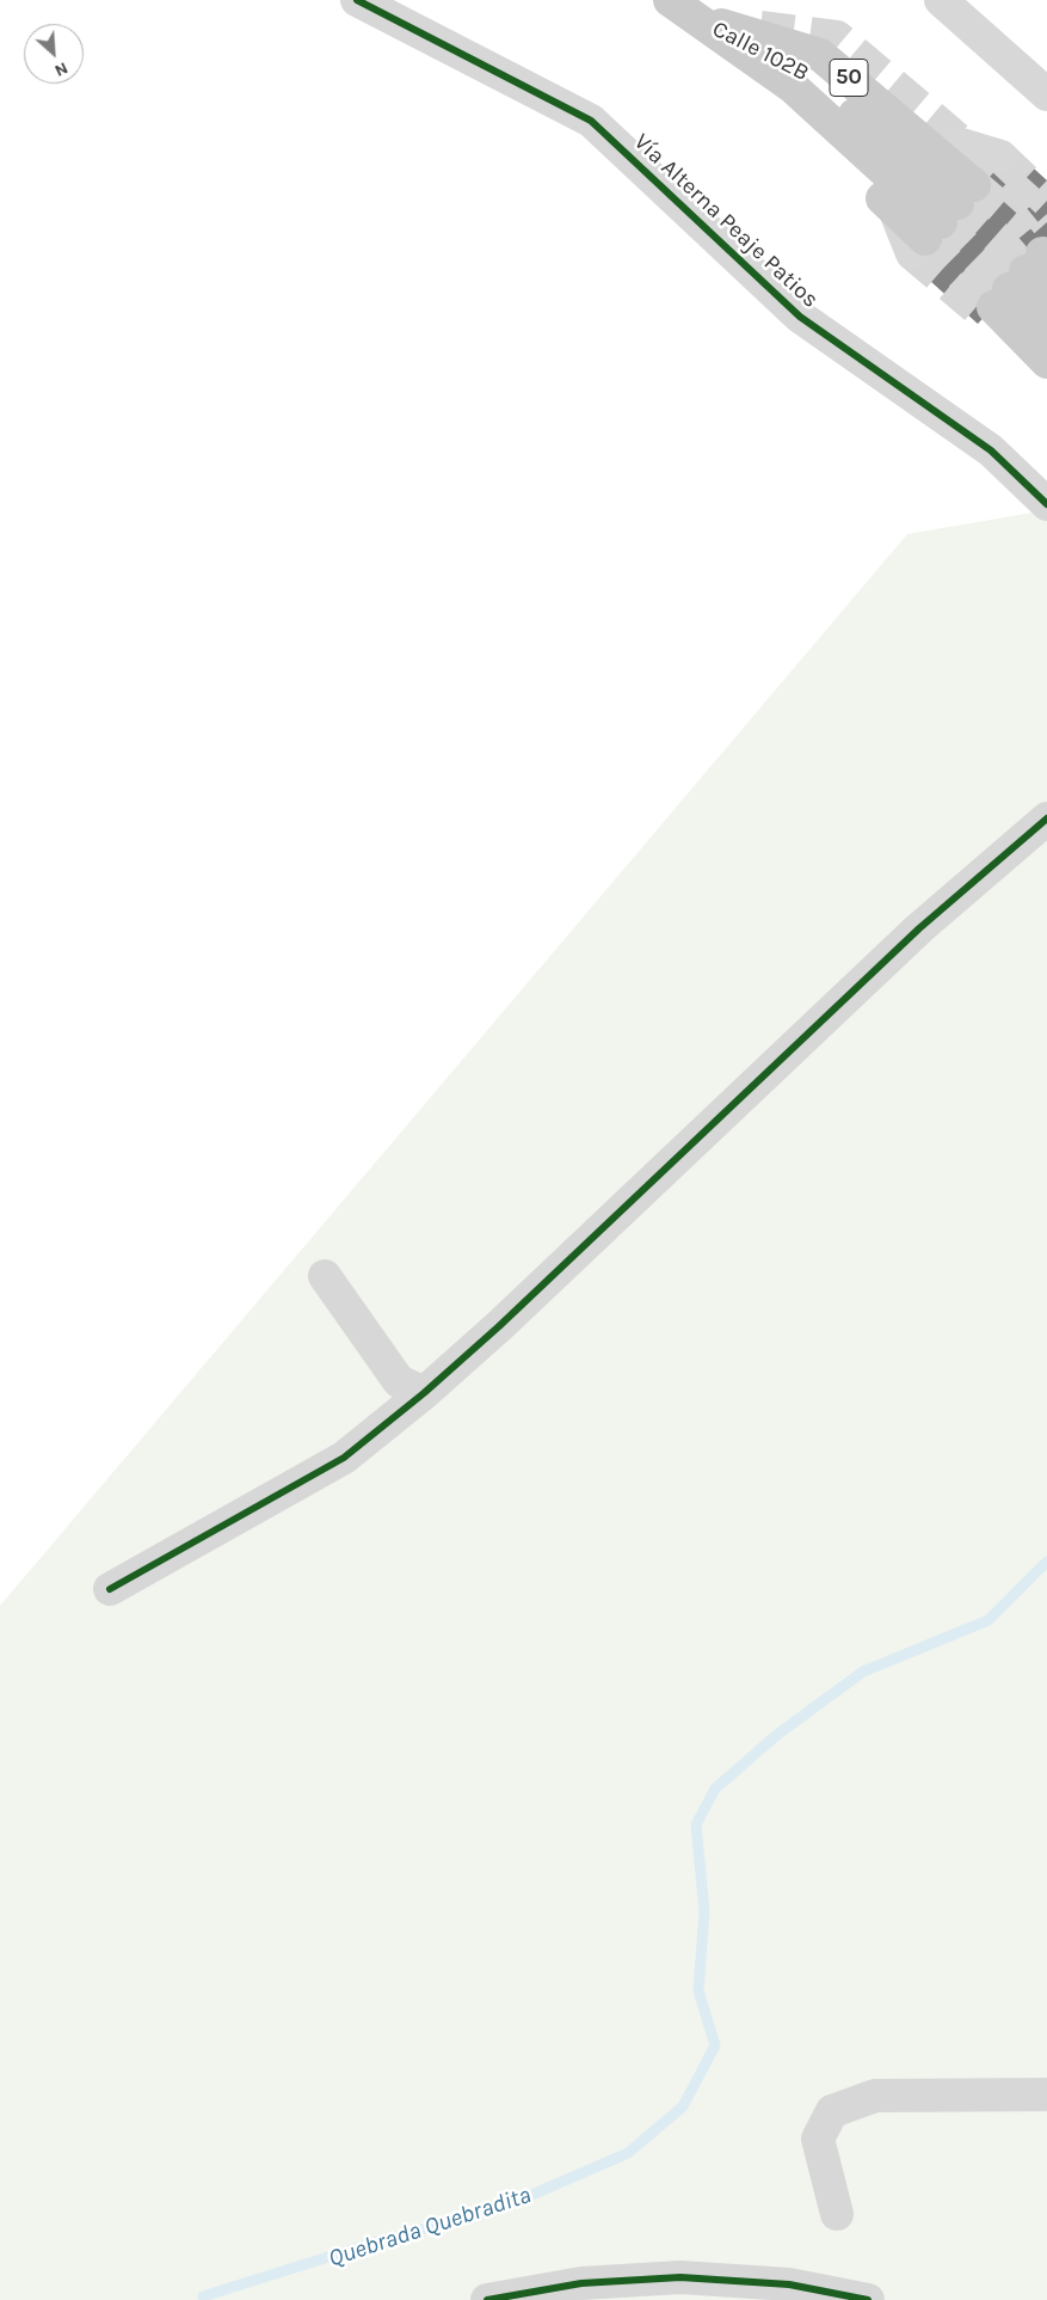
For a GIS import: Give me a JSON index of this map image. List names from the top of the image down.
{
  "streets": {
    "main road": ["Calle 102B", "50"],
    "street": ["Vía Alterna Peaje Patios"]
  },
  "water": ["Quebrada Quebradita"],
  "north": "bottom right"
}
